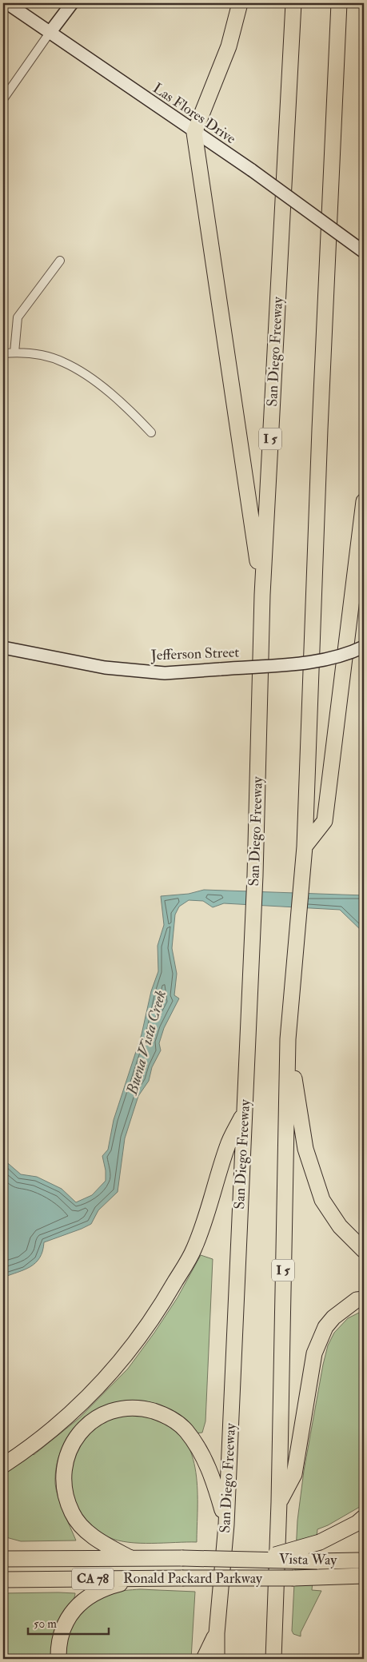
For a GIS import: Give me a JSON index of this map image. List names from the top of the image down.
{
  "streets": {
    "highway": [
      "San Diego Freeway",
      "I 5",
      "Vista Way",
      "Ronald Packard Parkway",
      "CA 78"
    ],
    "street": ["Las Flores Drive", "Jefferson Street"]
  },
  "crossings": [
    ["Vista Way", "Ronald Packard Parkway"]
  ],
  "water": ["Buena Vista Creek"],
  "scale_bar": "50 m"
}
